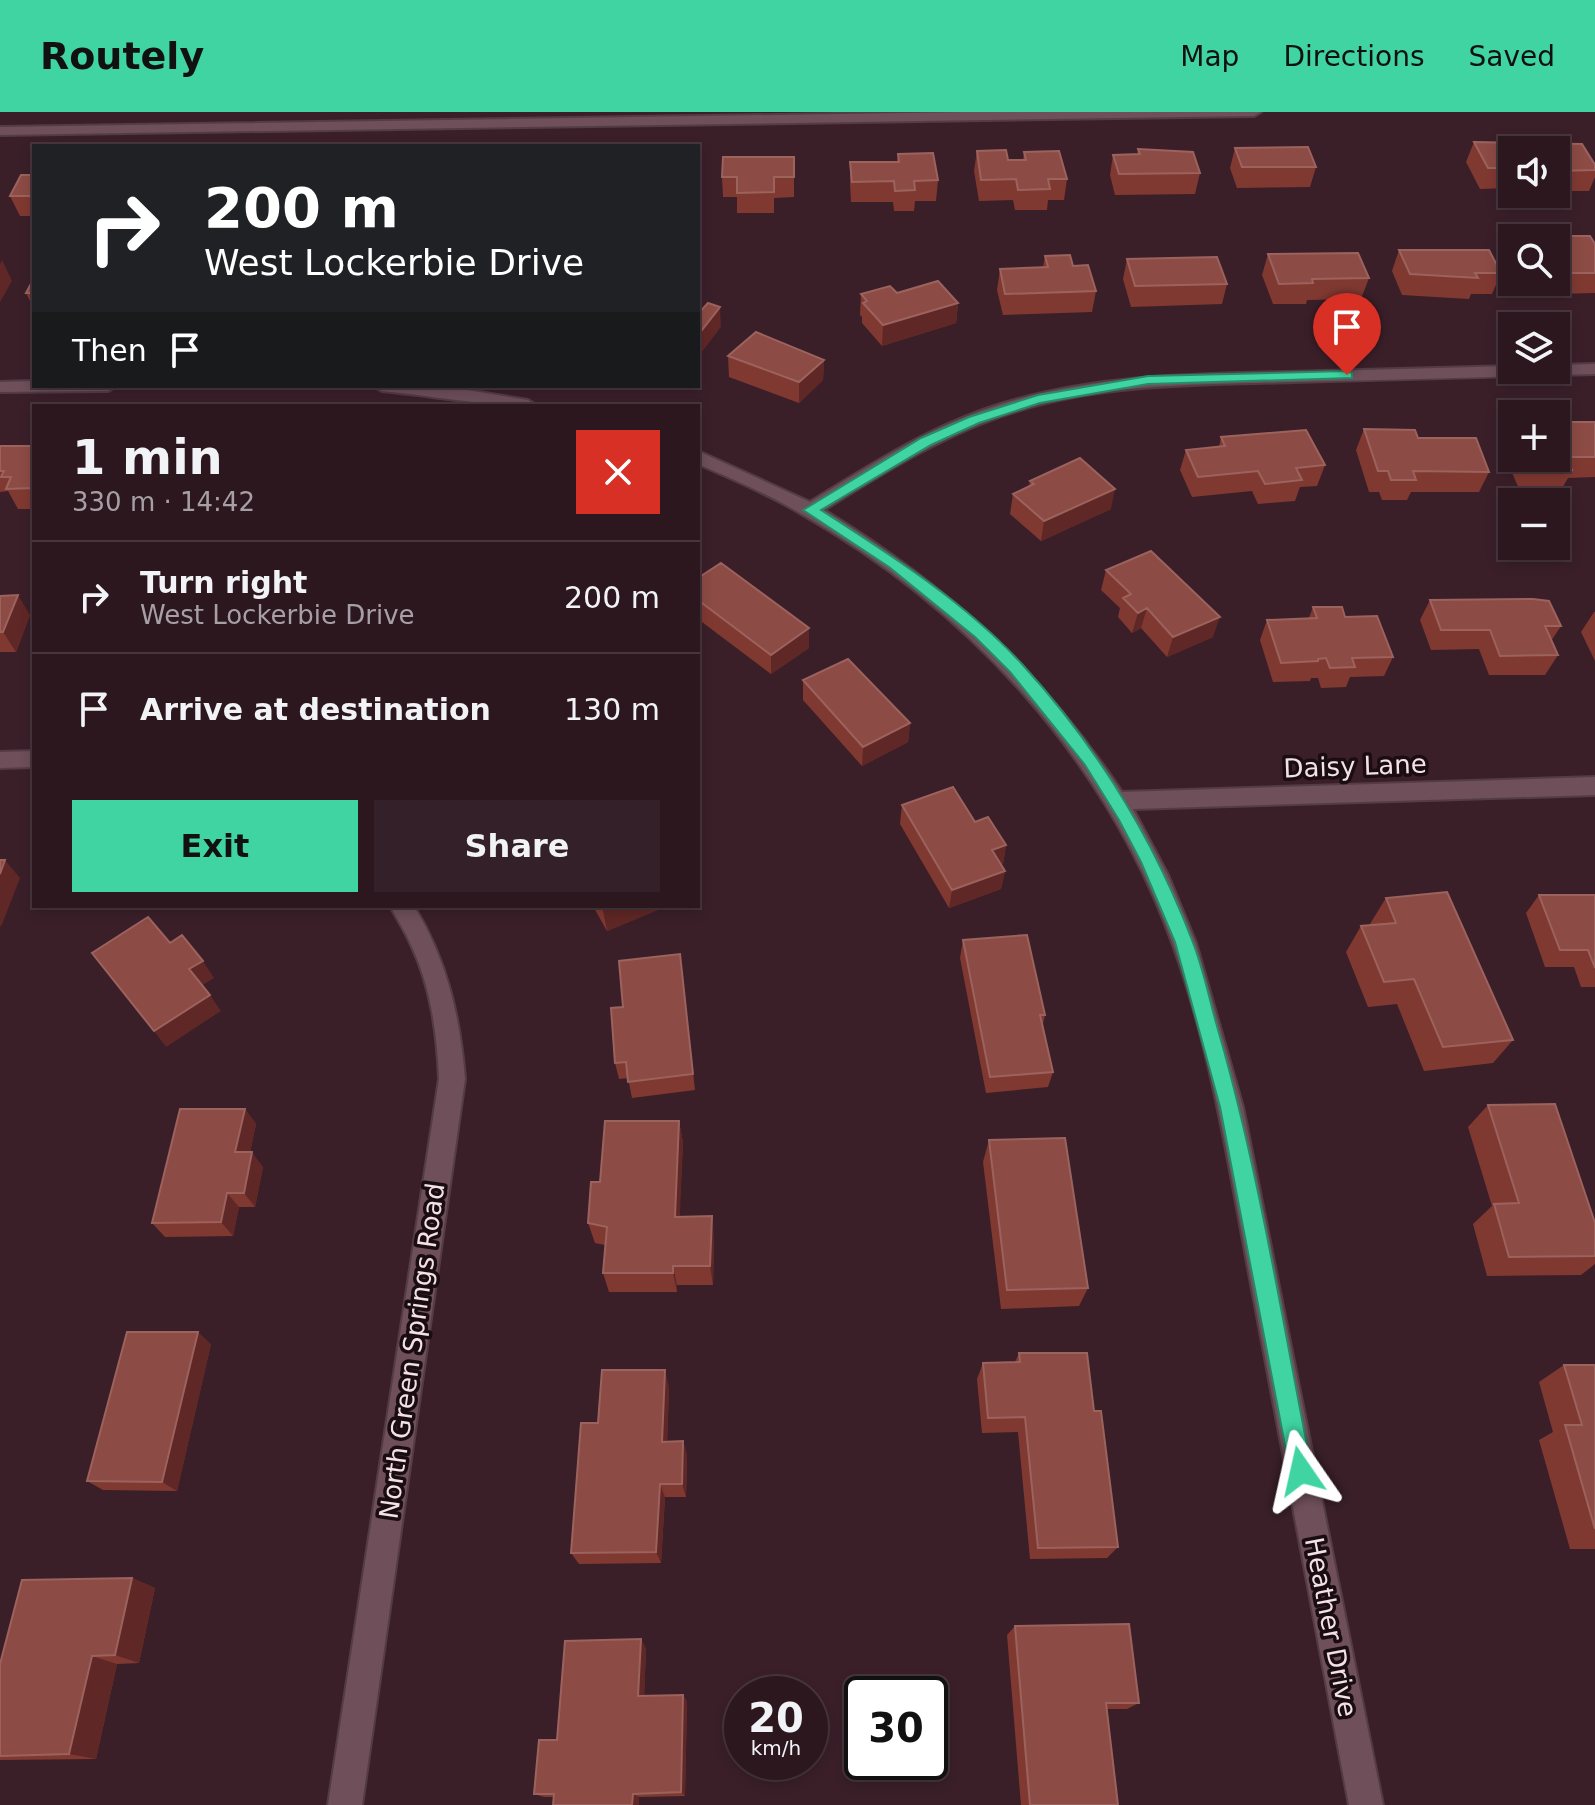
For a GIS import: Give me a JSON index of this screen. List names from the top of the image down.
{
  "streets": {
    "street": ["Daisy Lane", "North Green Springs Road", "Heather Drive"]
  },
  "crossings": [
    ["Daisy Lane", "Heather Drive"]
  ],
  "page": {
    "header": "Routely",
    "nav": ["Map", "Directions", "Saved"],
    "map_buttons": ["+", "−"],
    "turn": ["200 m", "West Lockerbie Drive"],
    "then": "Then",
    "heading": ["1 min", "330 m · 14:42"],
    "list": [
      {
        "name": "Turn right",
        "note": "West Lockerbie Drive",
        "value": "200 m"
      },
      {
        "name": "Arrive at destination",
        "value": "130 m"
      }
    ],
    "buttons": ["Exit", "Share"],
    "speed": "20 km/h",
    "limit": "30"
  }
}
